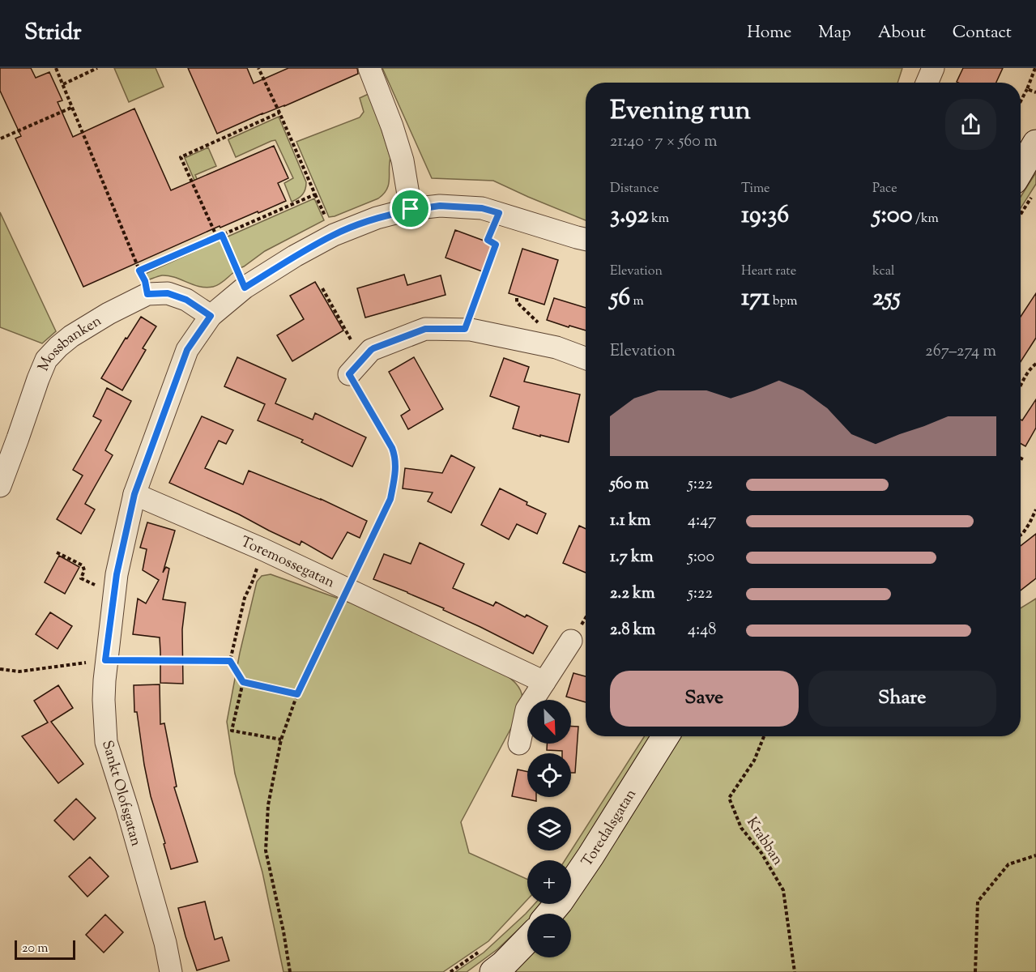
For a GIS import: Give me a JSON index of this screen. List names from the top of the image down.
{
  "streets": {
    "street": [
      "Mossbanken",
      "Toremossegatan",
      "Sankt Olofsgatan",
      "Toredalsgatan"
    ],
    "path": ["Krabban"]
  },
  "crossings": [
    ["Mossbanken", "Sankt Olofsgatan"],
    ["Toremossegatan", "Sankt Olofsgatan"]
  ],
  "scale_bar": "20 m",
  "north": "bottom right",
  "page": {
    "header": "Stridr",
    "nav": [
      "Home",
      "Map",
      "About",
      "Contact"
    ],
    "heading": ["Evening run", "21:40 · 7 × 560 m"],
    "stats": [
      ["Distance", "3.92 km"],
      ["Time", "19:36"],
      ["Pace", "5:00 /km"],
      ["Elevation", "56 m"],
      ["Heart rate", "171 bpm"],
      ["kcal", "255"]
    ],
    "chart": ["Elevation", "267–274 m"],
    "list": [
      {
        "name": "560 m",
        "note": "5:22"
      },
      {
        "name": "1.1 km",
        "note": "4:47"
      },
      {
        "name": "1.7 km",
        "note": "5:00"
      },
      {
        "name": "2.2 km",
        "note": "5:22"
      },
      {
        "name": "2.8 km",
        "note": "4:48"
      }
    ],
    "buttons": ["Save", "Share"],
    "map_buttons": ["+", "−"],
    "scale": "20 m"
  }
}
